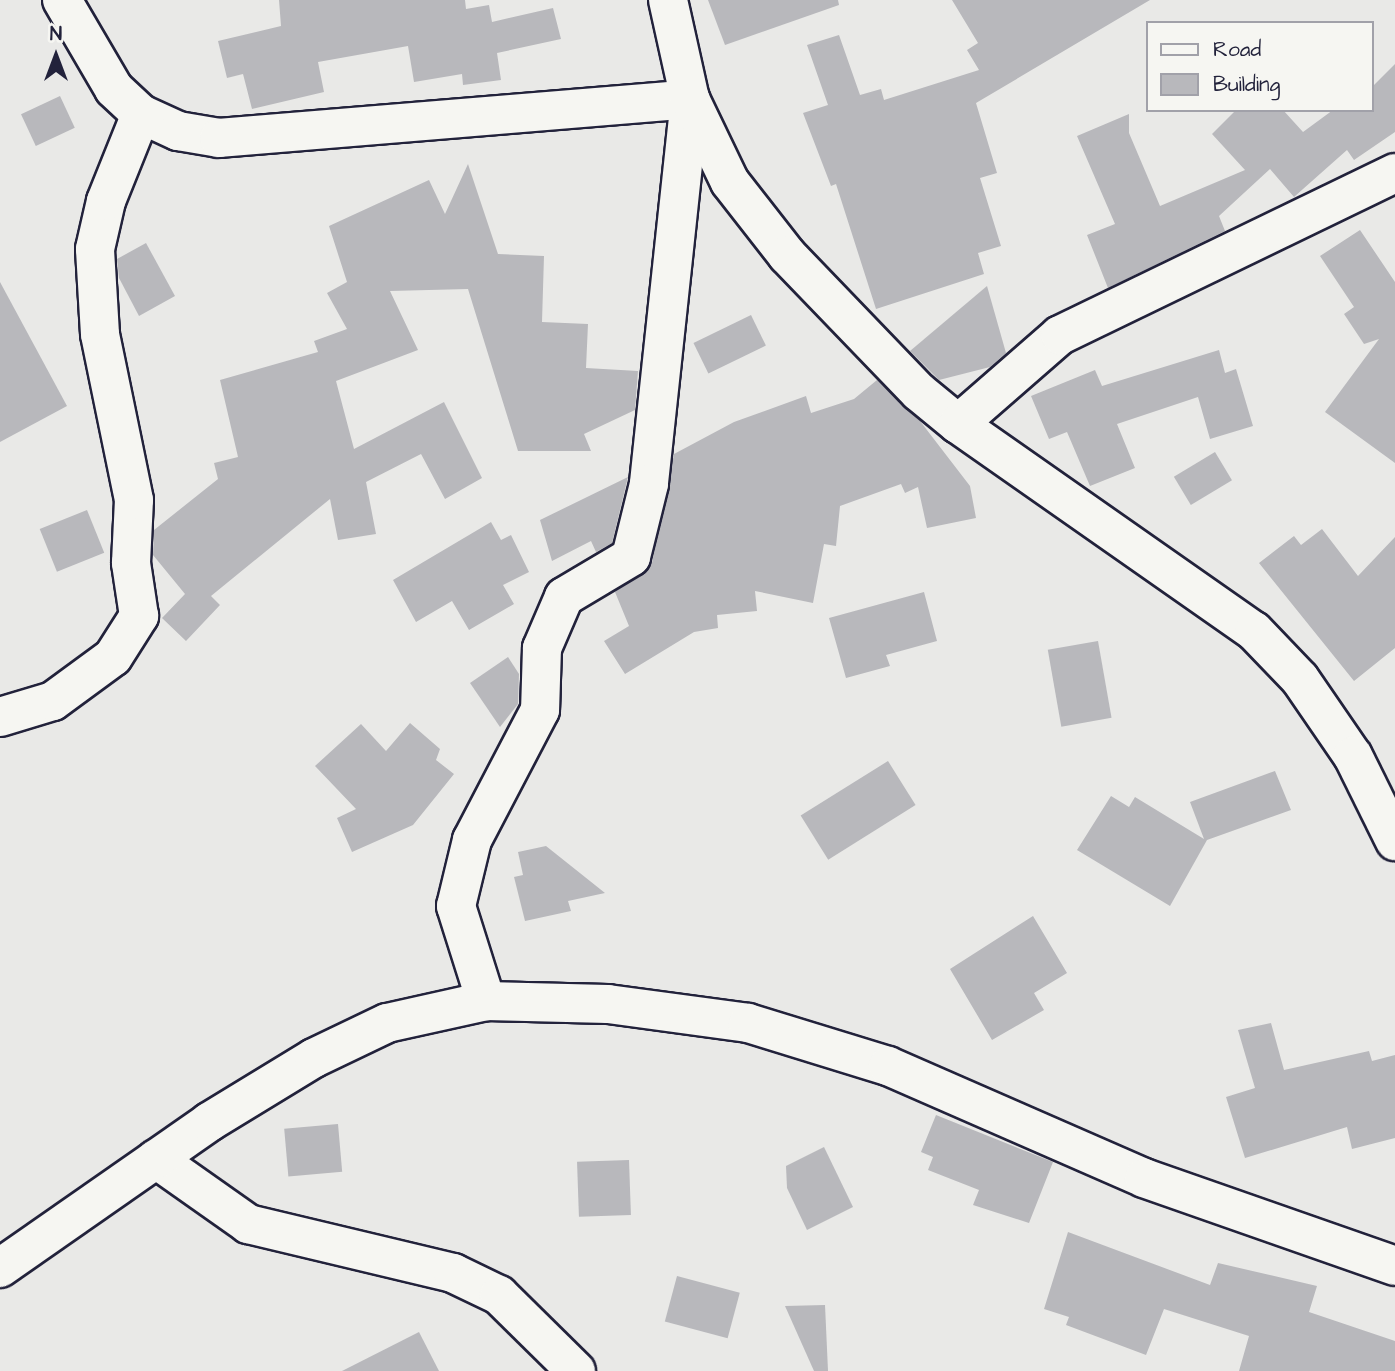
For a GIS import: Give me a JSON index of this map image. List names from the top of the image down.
{
  "legend": ["Road", "Building"],
  "north": "top"
}
